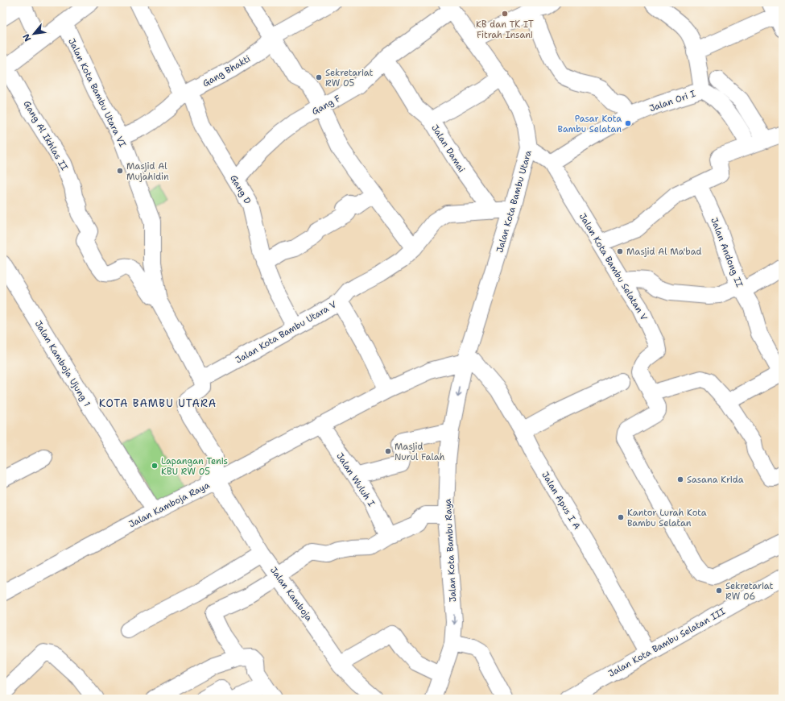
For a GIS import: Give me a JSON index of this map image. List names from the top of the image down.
{
  "streets": {
    "street": [
      "Gang Bhakti",
      "Jalan Kota Bambu Utara VI",
      "Jalan Ori I",
      "Gang F",
      "Gang Al Ikhlas II",
      "Jalan Damai",
      "Gang D",
      "Jalan Kota Bambu Utara",
      "Jalan Andong II",
      "Jalan Kota Bambu Selatan V",
      "Jalan Kota Bambu Utara V",
      "Jalan Kamboja Ujung 1",
      "Jalan Wuluh I",
      "Jalan Apus I A",
      "Jalan Kamboja Raya",
      "Jalan Kota Bambu Raya",
      "Jalan Kamboja",
      "Jalan Kota Bambu Selatan III"
    ]
  },
  "crossings": [
    ["Gang Bhakti", "Jalan Kota Bambu Utara VI"],
    ["Gang Bhakti", "Gang D"],
    ["Jalan Kota Bambu Utara VI", "Jalan Kota Bambu Utara V"],
    ["Jalan Ori I", "Jalan Kota Bambu Selatan V"],
    ["Gang F", "Gang D"],
    ["Gang F", "Jalan Kota Bambu Utara"],
    ["Jalan Damai", "Jalan Kota Bambu Utara"],
    ["Jalan Damai", "Jalan Kota Bambu Utara V"],
    ["Gang D", "Jalan Kota Bambu Utara V"],
    ["Jalan Kota Bambu Utara", "Jalan Kota Bambu Selatan V"],
    ["Jalan Kota Bambu Utara", "Jalan Kota Bambu Utara V"],
    ["Jalan Kota Bambu Utara", "Jalan Apus I A"],
    ["Jalan Kota Bambu Utara", "Jalan Kamboja Raya"],
    ["Jalan Kota Bambu Utara", "Jalan Kota Bambu Raya"],
    ["Jalan Kamboja Ujung 1", "Jalan Kamboja Raya"],
    ["Jalan Wuluh I", "Jalan Kamboja Raya"],
    ["Jalan Apus I A", "Jalan Kamboja Raya"],
    ["Jalan Apus I A", "Jalan Kota Bambu Raya"],
    ["Jalan Apus I A", "Jalan Kota Bambu Selatan III"],
    ["Jalan Kamboja Raya", "Jalan Kota Bambu Raya"],
    ["Jalan Kamboja Raya", "Jalan Kamboja"]
  ],
  "one_way": ["Jalan Kota Bambu Raya"],
  "districts": ["KOTA BAMBU UTARA"],
  "places": [
    "KB dan TK IT Fitrah Insani",
    "Sekretariat RW 05",
    "Pasar Kota Bambu Selatan",
    "Masjid Al Mujahidin",
    "Masjid Al Ma'bad",
    "Masjid Nurul Falah",
    "Lapangan Tenis KBU RW 05",
    "Sasana Krida",
    "Kantor Lurah Kota Bambu Selatan",
    "Sekretariat RW 06"
  ],
  "north": "bottom left"
}
